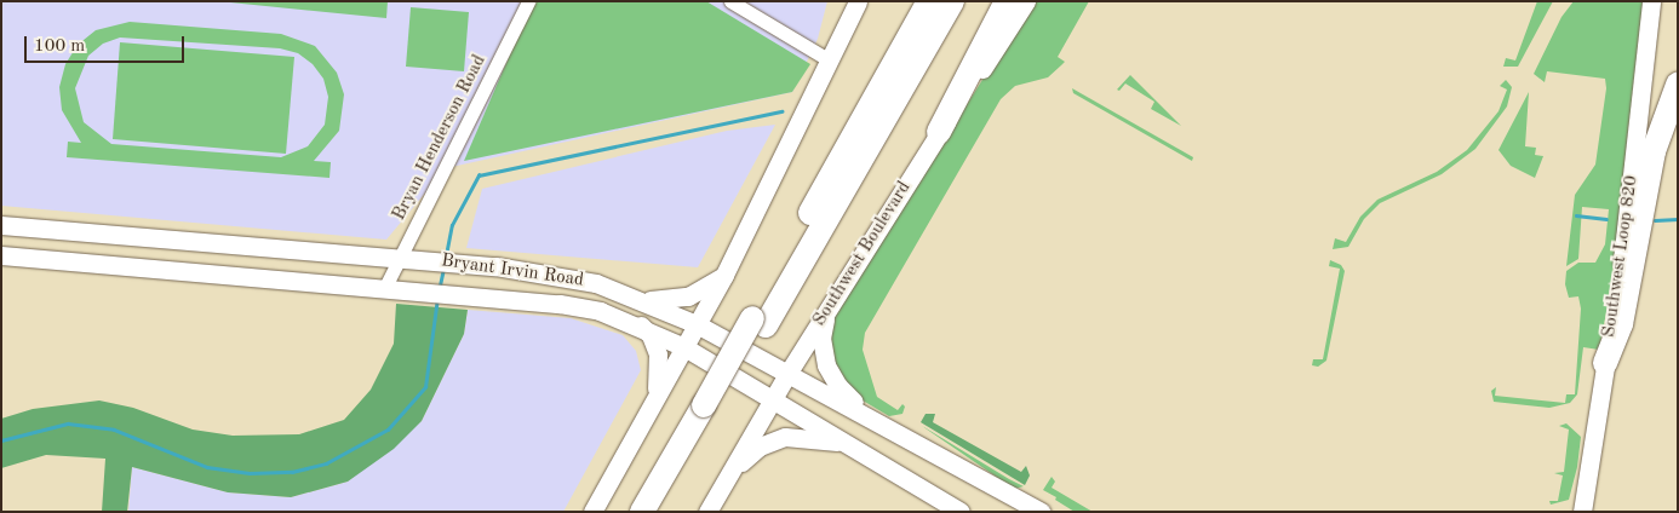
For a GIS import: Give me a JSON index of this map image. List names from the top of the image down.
{
  "streets": {
    "main road": ["Southwest Boulevard", "Southwest Loop 820", "Bryant Irvin Road"],
    "street": ["Bryan Henderson Road"]
  },
  "crossings": [
    ["Bryan Henderson Road", "Bryant Irvin Road"],
    ["Southwest Boulevard", "Bryant Irvin Road"]
  ],
  "scale_bar": "100 m"
}
